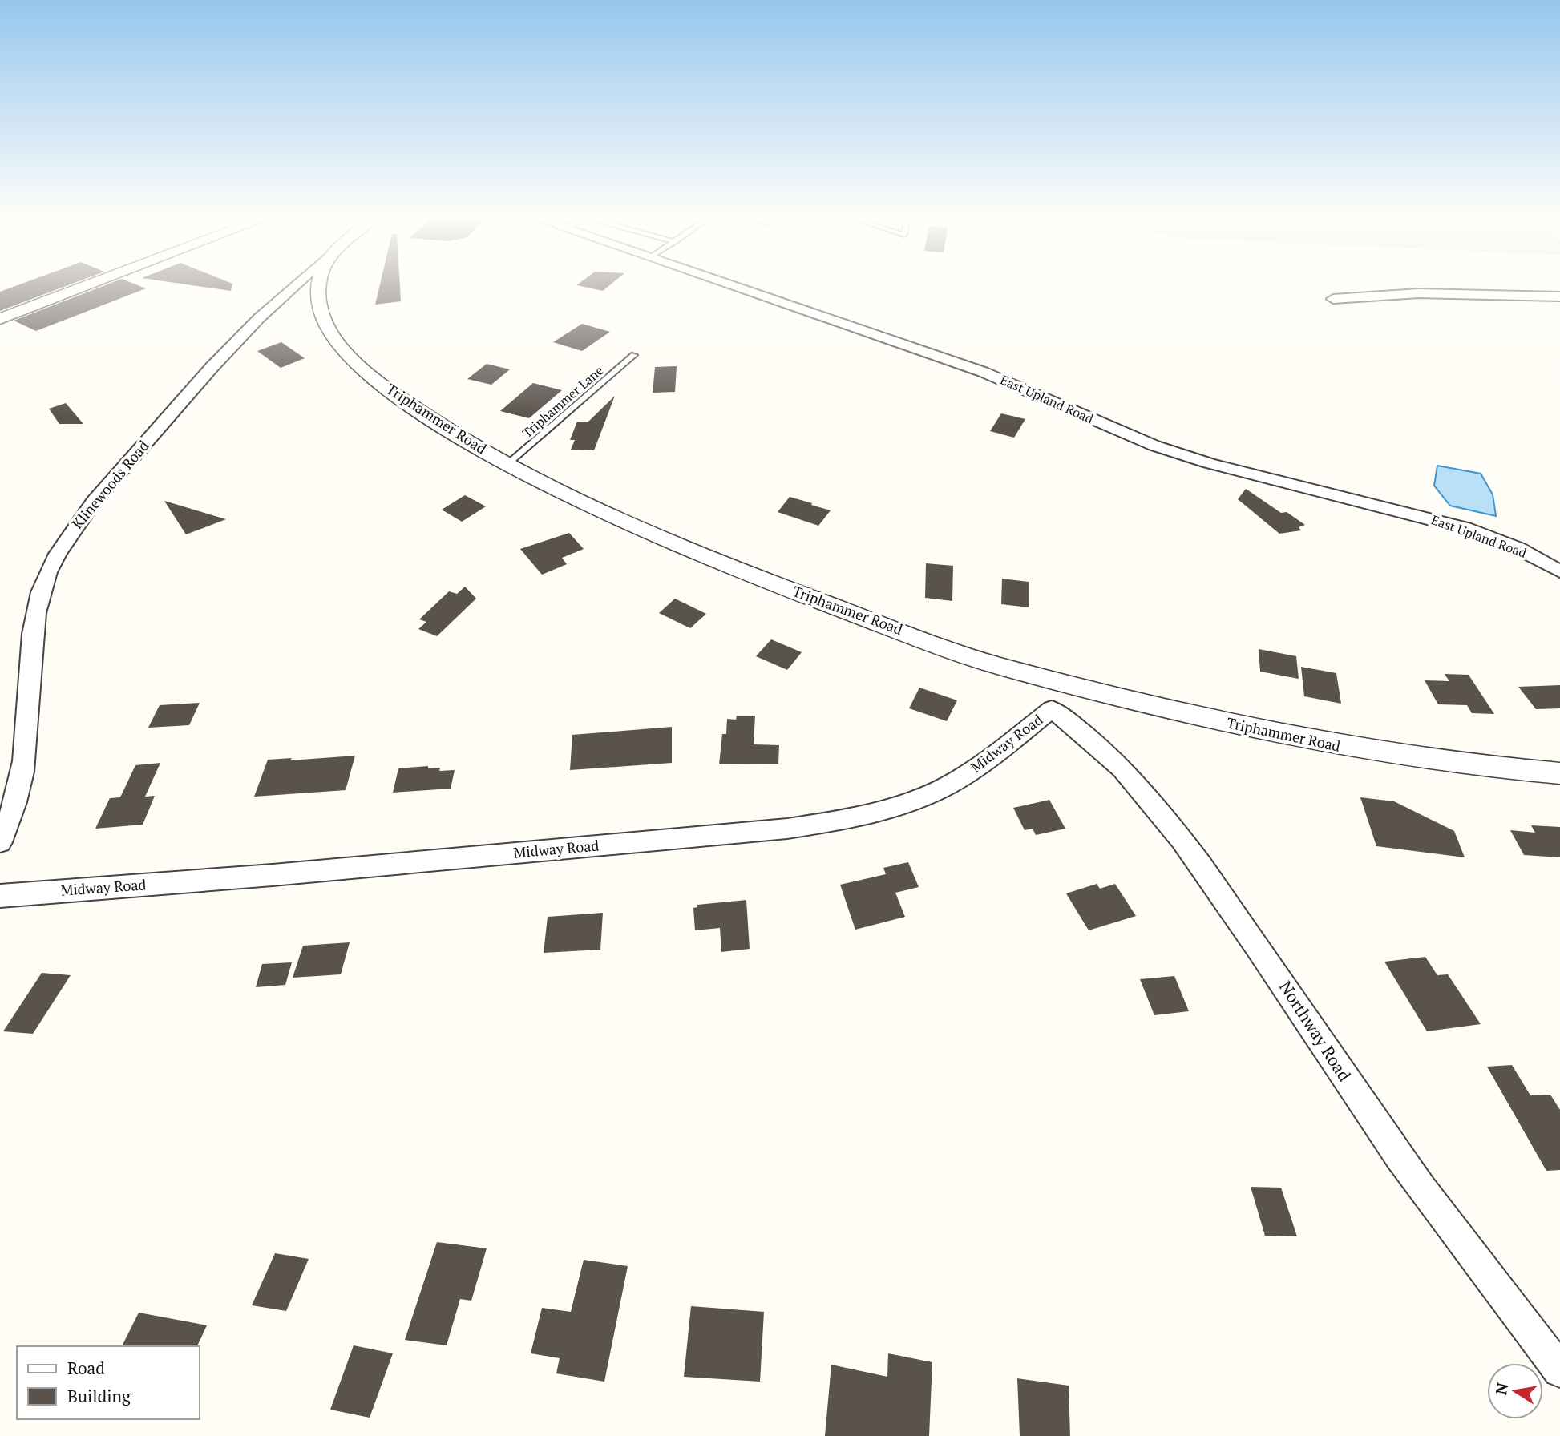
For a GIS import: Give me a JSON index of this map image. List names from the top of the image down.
{
  "streets": {
    "street": [
      "East Upland Road",
      "Triphammer Road",
      "Klinewoods Road",
      "Midway Road",
      "Northway Road"
    ],
    "lane": ["Triphammer Lane"]
  },
  "crossings": [
    ["Triphammer Lane", "Triphammer Road"],
    ["Triphammer Road", "Midway Road"],
    ["Midway Road", "Northway Road"]
  ],
  "legend": ["Road", "Building"],
  "north": "left"
}
